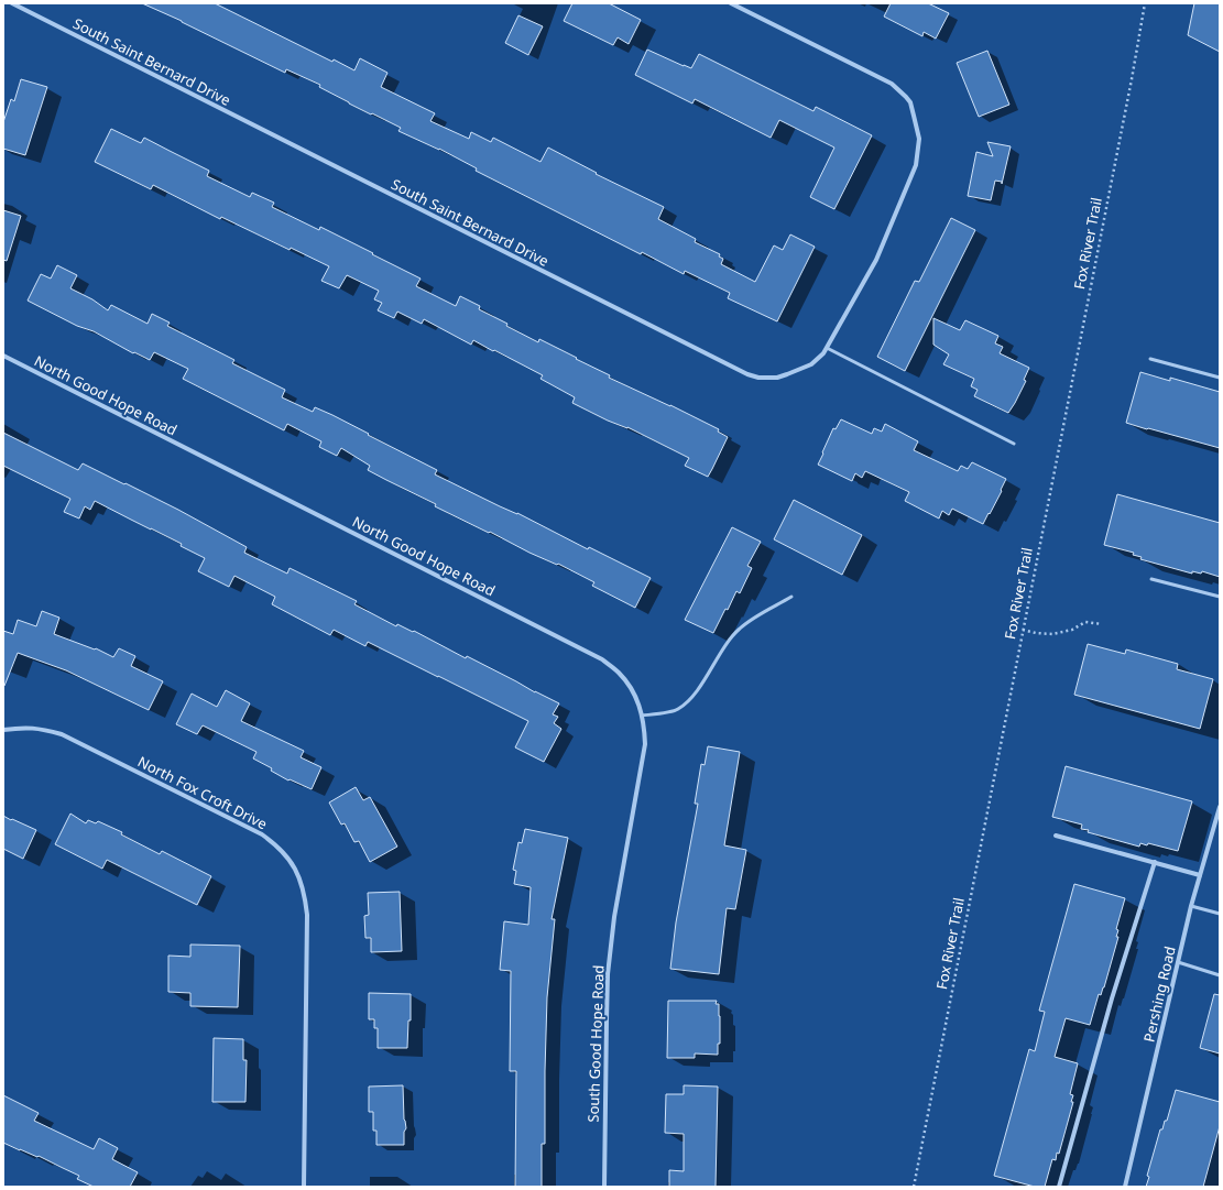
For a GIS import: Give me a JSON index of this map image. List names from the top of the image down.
{
  "streets": {
    "street": [
      "South Saint Bernard Drive",
      "North Good Hope Road",
      "North Fox Croft Drive",
      "Pershing Road",
      "South Good Hope Road"
    ],
    "path": ["Fox River Trail"]
  },
  "crossings": [
    ["North Good Hope Road", "South Good Hope Road"]
  ]
}
